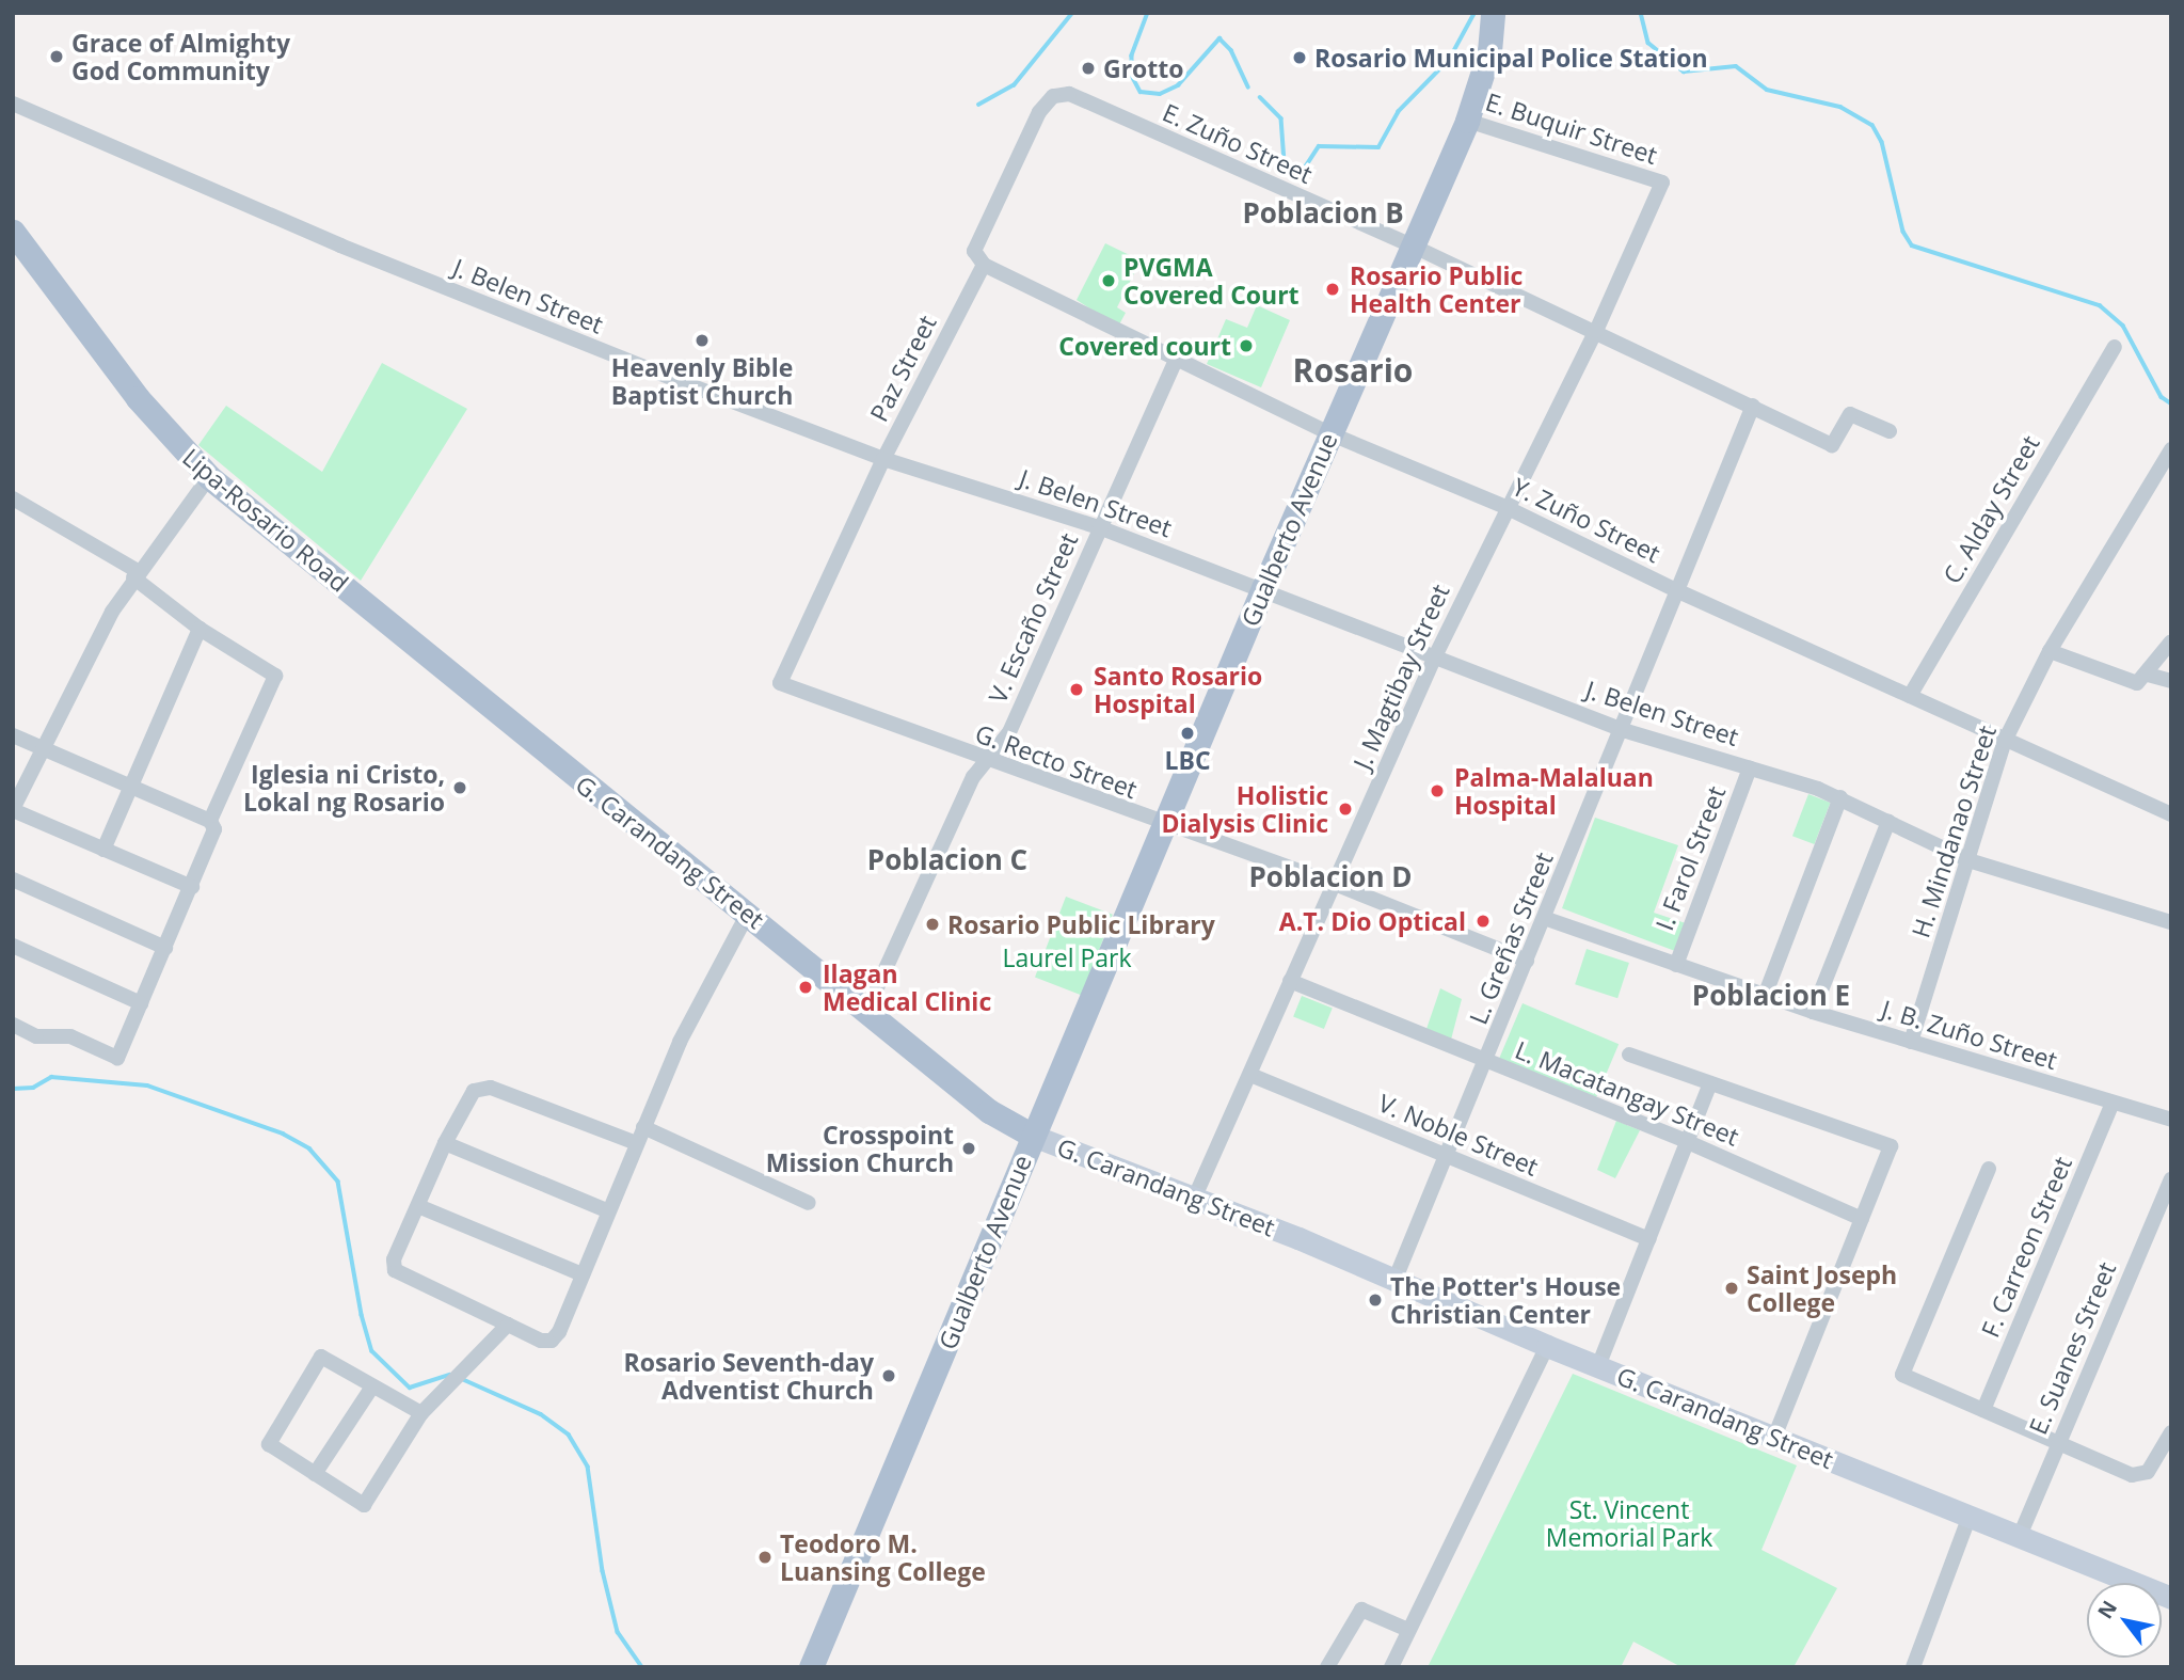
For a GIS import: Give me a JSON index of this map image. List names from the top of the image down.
{
  "streets": {
    "main road": ["Lipa-Rosario Road", "Gualberto Avenue", "G. Carandang Street"],
    "street": [
      "E. Buquir Street",
      "E. Zuño Street",
      "J. Belen Street",
      "Paz Street",
      "C. Alday Street",
      "Y. Zuño Street",
      "V. Escaño Street",
      "J. Magtibay Street",
      "G. Recto Street",
      "H. Mindanao Street",
      "I. Farol Street",
      "L. Greñas Street",
      "J. B. Zuño Street",
      "L. Macatangay Street",
      "V. Noble Street",
      "F. Carreon Street",
      "E. Suanes Street"
    ]
  },
  "crossings": [
    ["E. Buquir Street", "Gualberto Avenue"],
    ["E. Buquir Street", "J. Magtibay Street"],
    ["E. Zuño Street", "Paz Street"],
    ["E. Zuño Street", "Gualberto Avenue"],
    ["E. Zuño Street", "J. Magtibay Street"],
    ["E. Zuño Street", "L. Greñas Street"],
    ["J. Belen Street", "Paz Street"],
    ["J. Belen Street", "Gualberto Avenue"],
    ["J. Belen Street", "V. Escaño Street"],
    ["J. Belen Street", "J. Magtibay Street"],
    ["J. Belen Street", "H. Mindanao Street"],
    ["J. Belen Street", "I. Farol Street"],
    ["J. Belen Street", "L. Greñas Street"],
    ["Paz Street", "Y. Zuño Street"],
    ["Paz Street", "G. Recto Street"],
    ["C. Alday Street", "Y. Zuño Street"],
    ["Lipa-Rosario Road", "G. Carandang Street"],
    ["Y. Zuño Street", "Gualberto Avenue"],
    ["Y. Zuño Street", "V. Escaño Street"],
    ["Y. Zuño Street", "J. Magtibay Street"],
    ["Y. Zuño Street", "H. Mindanao Street"],
    ["Y. Zuño Street", "L. Greñas Street"],
    ["Gualberto Avenue", "G. Recto Street"],
    ["Gualberto Avenue", "G. Carandang Street"],
    ["V. Escaño Street", "G. Recto Street"],
    ["V. Escaño Street", "G. Carandang Street"],
    ["J. Magtibay Street", "G. Recto Street"],
    ["J. Magtibay Street", "G. Carandang Street"],
    ["J. Magtibay Street", "L. Macatangay Street"],
    ["J. Magtibay Street", "V. Noble Street"],
    ["G. Recto Street", "L. Greñas Street"],
    ["H. Mindanao Street", "J. B. Zuño Street"],
    ["G. Carandang Street", "L. Greñas Street"],
    ["G. Carandang Street", "E. Suanes Street"],
    ["I. Farol Street", "J. B. Zuño Street"],
    ["L. Greñas Street", "J. B. Zuño Street"],
    ["L. Greñas Street", "L. Macatangay Street"],
    ["L. Greñas Street", "V. Noble Street"],
    ["J. B. Zuño Street", "F. Carreon Street"]
  ],
  "districts": [
    "Poblacion B",
    "Rosario",
    "Poblacion C",
    "Poblacion D",
    "Poblacion E"
  ],
  "parks": ["Laurel Park", "St. Vincent Memorial Park"],
  "places": [
    "Grace of Almighty God Community",
    "Rosario Municipal Police Station",
    "Grotto",
    "PVGMA Covered Court",
    "Rosario Public Health Center",
    "Heavenly Bible Baptist Church",
    "Covered court",
    "Santo Rosario Hospital",
    "LBC",
    "Iglesia ni Cristo, Lokal ng Rosario",
    "Palma-Malaluan Hospital",
    "Holistic Dialysis Clinic",
    "A.T. Dio Optical",
    "Rosario Public Library",
    "Ilagan Medical Clinic",
    "Crosspoint Mission Church",
    "Saint Joseph College",
    "The Potter's House Christian Center",
    "Rosario Seventh-day Adventist Church",
    "Teodoro M. Luansing College"
  ],
  "north": "top left"
}
